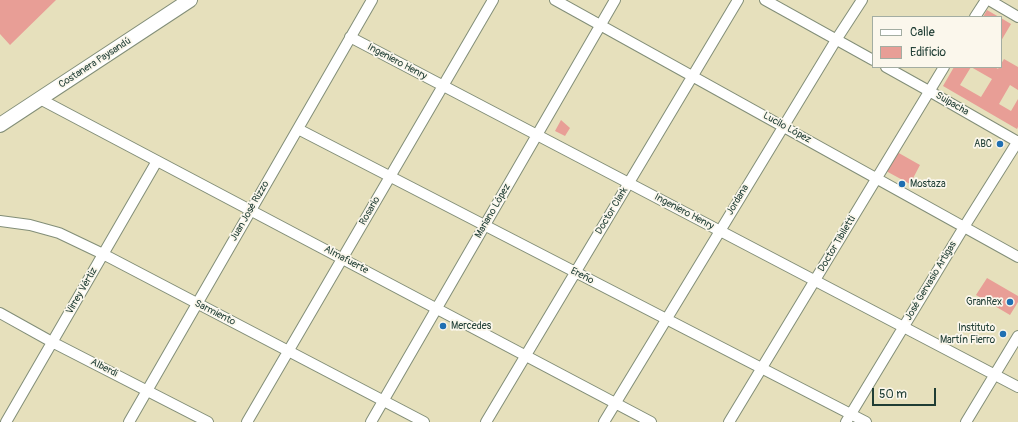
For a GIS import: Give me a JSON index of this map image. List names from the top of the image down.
{
  "streets": {
    "main road": ["Costanera Paysandú"],
    "street": [
      "Ingeniero Henry",
      "Suipacha",
      "Lucilo López",
      "Jordana",
      "Juan José Rizzo",
      "Rosario",
      "Mariano López",
      "Doctor Clark",
      "Doctor Tibiletti",
      "Almafuerte",
      "Ereño",
      "José Gervasio Artigas",
      "Virrey Vértiz",
      "Sarmiento",
      "Alberdi"
    ]
  },
  "crossings": [
    ["Ingeniero Henry", "Jordana"],
    ["Ingeniero Henry", "Juan José Rizzo"],
    ["Ingeniero Henry", "Rosario"],
    ["Ingeniero Henry", "Mariano López"],
    ["Ingeniero Henry", "Doctor Clark"],
    ["Ingeniero Henry", "Doctor Tibiletti"],
    ["Ingeniero Henry", "José Gervasio Artigas"],
    ["Costanera Paysandú", "Almafuerte"],
    ["Suipacha", "Doctor Tibiletti"],
    ["Suipacha", "José Gervasio Artigas"],
    ["Lucilo López", "Jordana"],
    ["Lucilo López", "Mariano López"],
    ["Lucilo López", "Doctor Clark"],
    ["Lucilo López", "Doctor Tibiletti"],
    ["Lucilo López", "José Gervasio Artigas"],
    ["Jordana", "Almafuerte"],
    ["Jordana", "Ereño"],
    ["Juan José Rizzo", "Almafuerte"],
    ["Juan José Rizzo", "Ereño"],
    ["Juan José Rizzo", "Sarmiento"],
    ["Juan José Rizzo", "Alberdi"],
    ["Rosario", "Almafuerte"],
    ["Rosario", "Ereño"],
    ["Rosario", "Sarmiento"],
    ["Mariano López", "Almafuerte"],
    ["Mariano López", "Ereño"],
    ["Mariano López", "Sarmiento"],
    ["Doctor Clark", "Almafuerte"],
    ["Doctor Clark", "Ereño"],
    ["Doctor Tibiletti", "Ereño"],
    ["Almafuerte", "Virrey Vértiz"],
    ["Ereño", "José Gervasio Artigas"],
    ["Virrey Vértiz", "Sarmiento"],
    ["Virrey Vértiz", "Alberdi"]
  ],
  "places": [
    "ABC",
    "Mostaza",
    "GranRex",
    "Mercedes",
    "Instituto Martín Fierro"
  ],
  "legend": ["Calle", "Edificio"],
  "scale_bar": "50 m"
}
